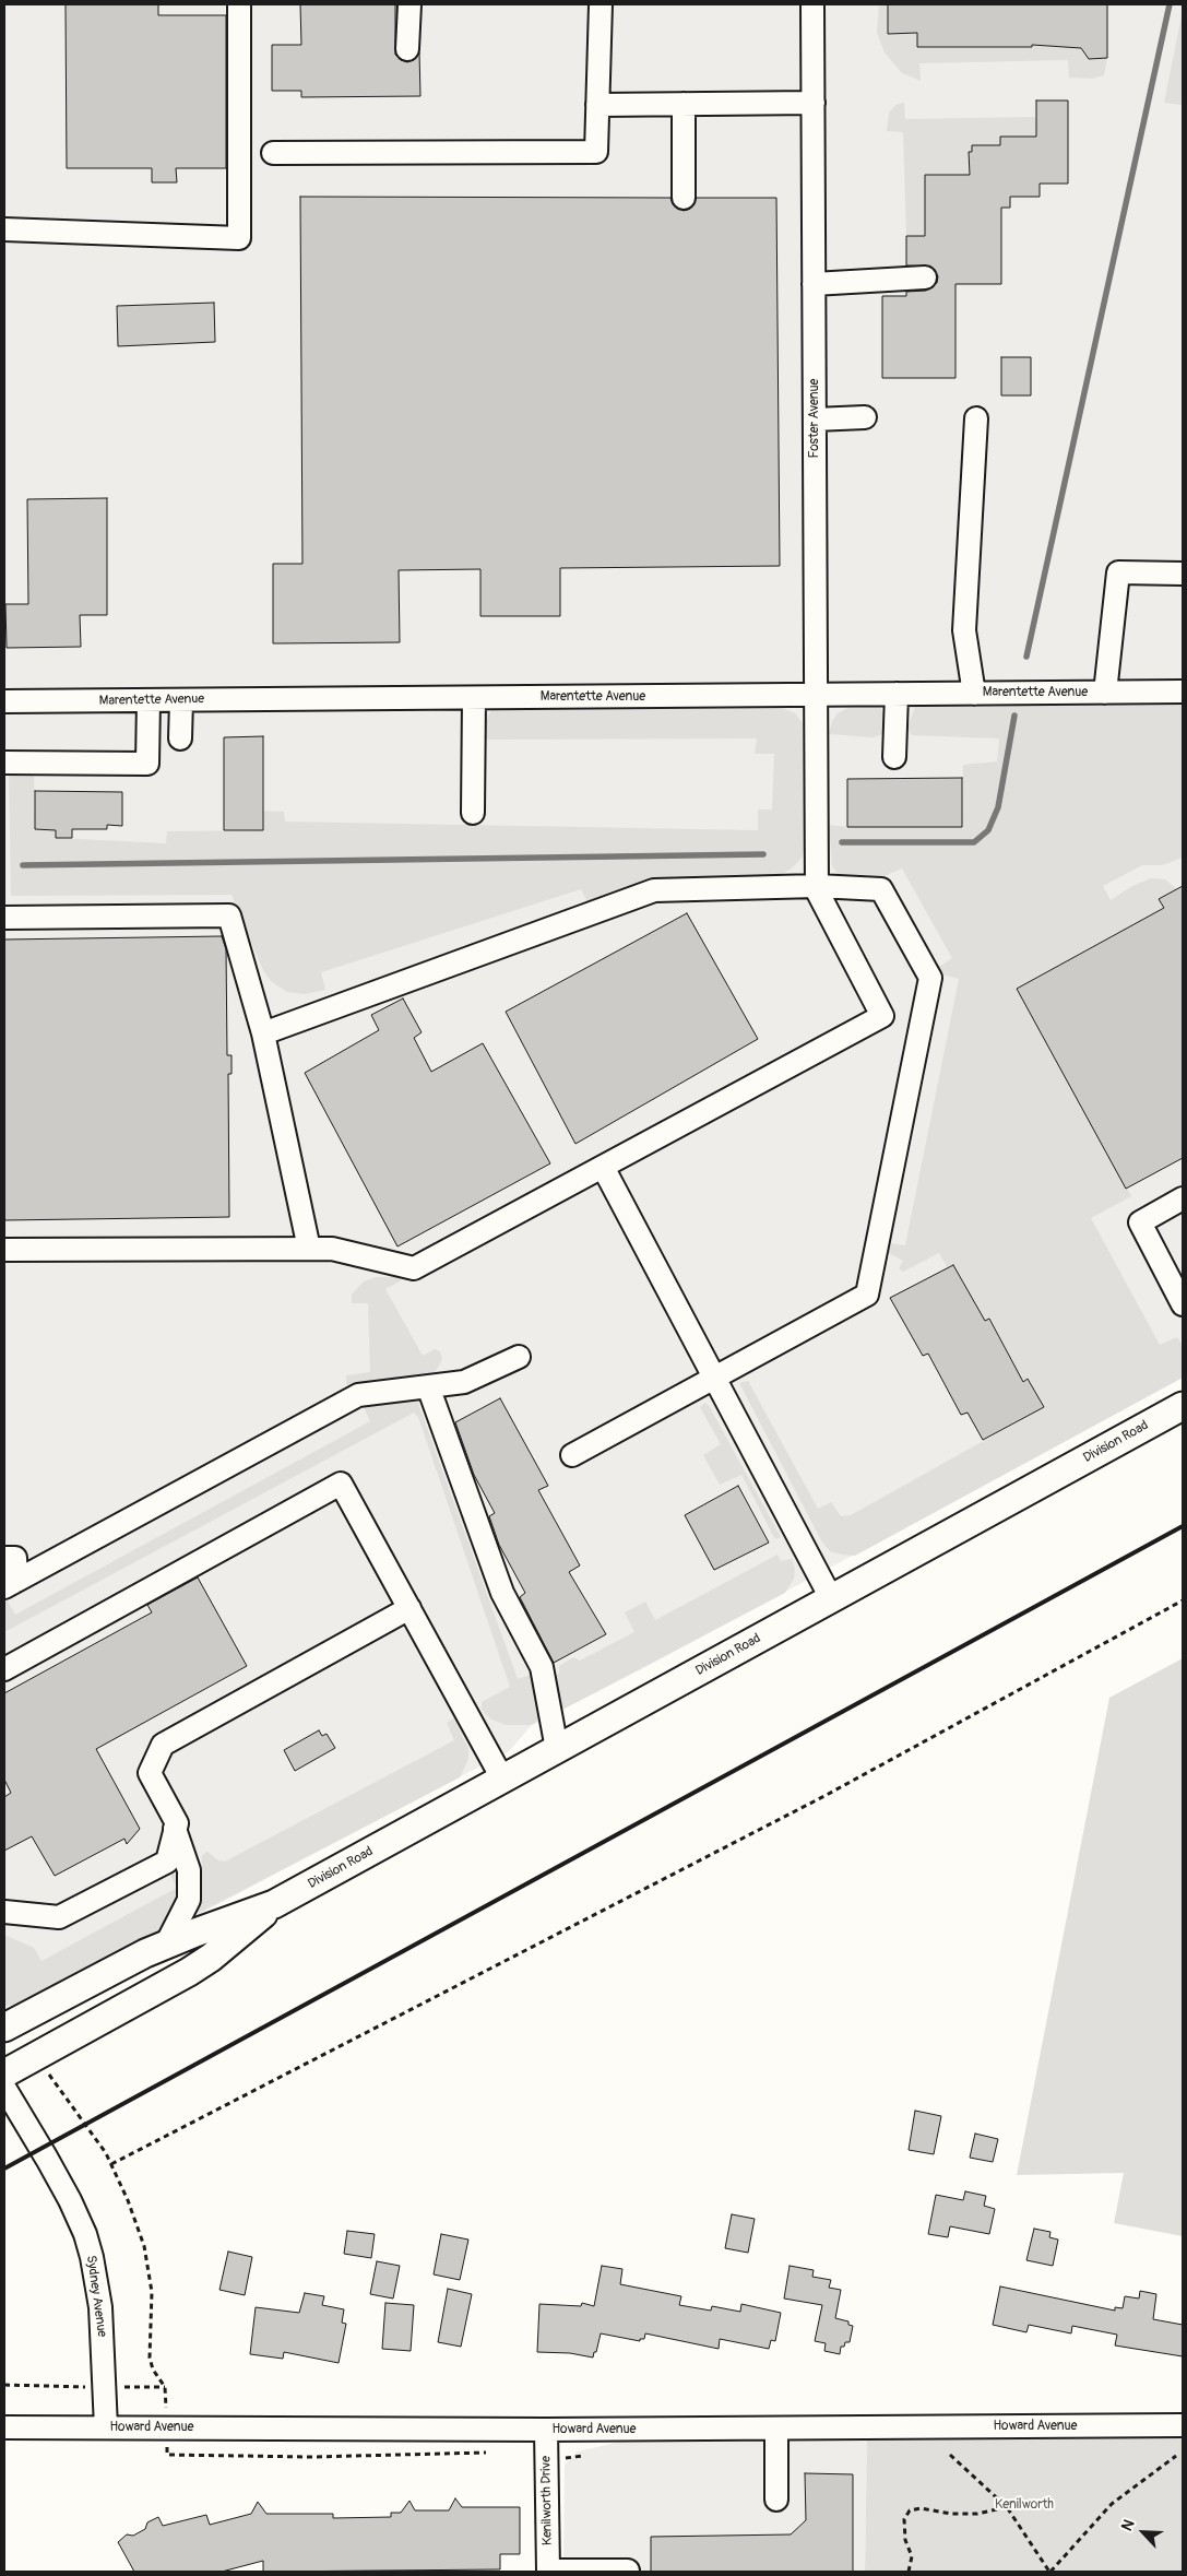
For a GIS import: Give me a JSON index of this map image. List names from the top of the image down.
{
  "streets": {
    "main road": ["Division Road"],
    "street": [
      "Foster Avenue",
      "Marentette Avenue",
      "Sydney Avenue",
      "Howard Avenue",
      "Kenilworth Drive"
    ]
  },
  "crossings": [
    ["Foster Avenue", "Marentette Avenue"],
    ["Sydney Avenue", "Howard Avenue"],
    ["Howard Avenue", "Kenilworth Drive"]
  ],
  "parks": ["Kenilworth"],
  "north": "top left"
}
